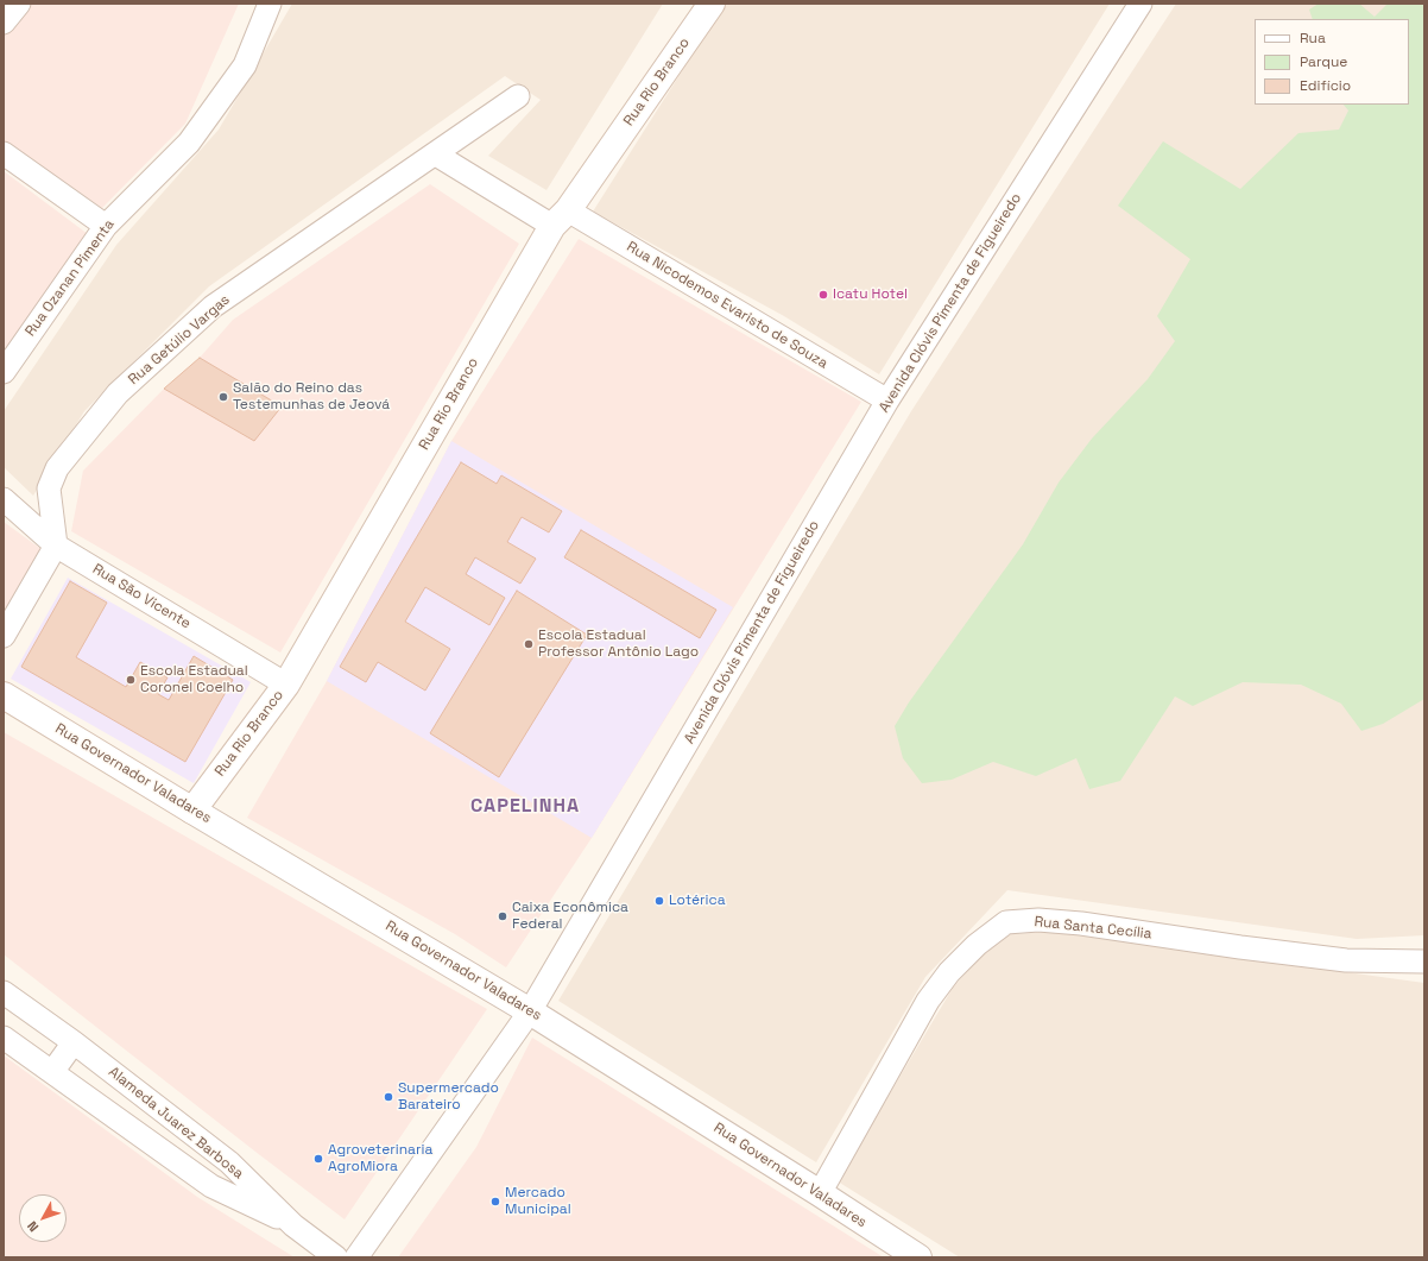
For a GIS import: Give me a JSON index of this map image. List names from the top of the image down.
{
  "streets": {
    "main road": ["Rua Rio Branco", "Rua Governador Valadares"],
    "street": [
      "Rua Ozanan Pimenta",
      "Avenida Clóvis Pimenta de Figueiredo",
      "Rua Nicodemos Evaristo de Souza",
      "Rua Getúlio Vargas",
      "Rua São Vicente",
      "Rua Santa Cecília",
      "Alameda Juarez Barbosa"
    ]
  },
  "crossings": [
    ["Rua Rio Branco", "Rua Nicodemos Evaristo de Souza"],
    ["Rua Rio Branco", "Rua São Vicente"],
    ["Rua Rio Branco", "Rua Governador Valadares"],
    ["Avenida Clóvis Pimenta de Figueiredo", "Rua Nicodemos Evaristo de Souza"],
    ["Avenida Clóvis Pimenta de Figueiredo", "Rua Governador Valadares"],
    ["Rua Nicodemos Evaristo de Souza", "Rua Getúlio Vargas"],
    ["Rua Getúlio Vargas", "Rua São Vicente"],
    ["Rua Governador Valadares", "Rua Santa Cecília"]
  ],
  "districts": ["CAPELINHA"],
  "places": [
    "Icatu Hotel",
    "Salão do Reino das Testemunhas de Jeová",
    "Escola Estadual Professor Antônio Lago",
    "Escola Estadual Coronel Coelho",
    "Lotérica",
    "Caixa Econômica Federal",
    "Supermercado Barateiro",
    "Agroveterinaria AgroMiora",
    "Mercado Municipal"
  ],
  "legend": ["Rua", "Parque", "Edifício"],
  "north": "bottom left"
}
